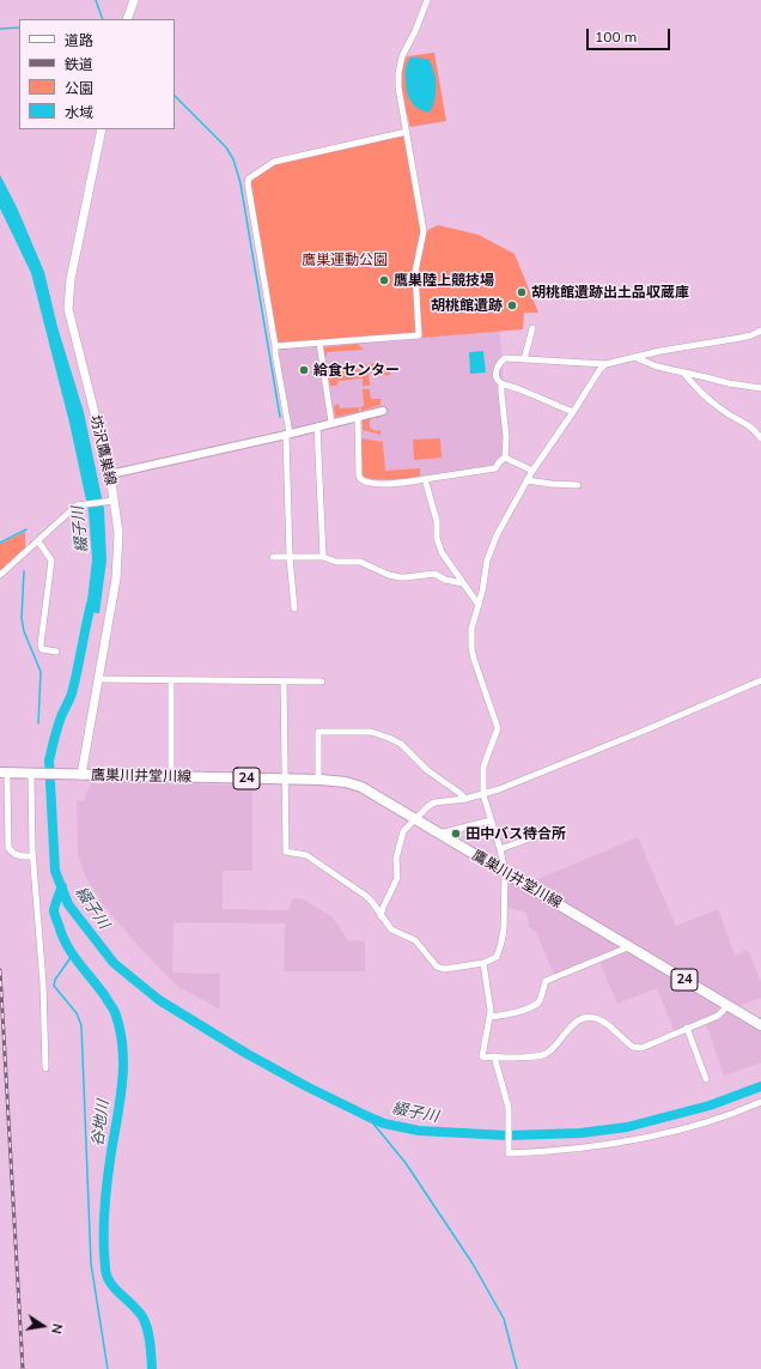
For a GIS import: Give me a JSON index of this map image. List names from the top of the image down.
{
  "streets": {
    "main road": ["坊沢鷹巣線", "鷹巣川井堂川線", "24"]
  },
  "crossings": [
    ["坊沢鷹巣線", "鷹巣川井堂川線"]
  ],
  "water": ["綴子川", "谷地川"],
  "parks": ["鷹巣運動公園"],
  "places": [
    "鷹巣陸上競技場",
    "胡桃館遺跡出土品収蔵庫",
    "胡桃館遺跡",
    "給食センター",
    "田中バス待合所"
  ],
  "legend": [
    "道路",
    "鉄道",
    "公園",
    "水域"
  ],
  "scale_bar": "100 m",
  "north": "right"
}
